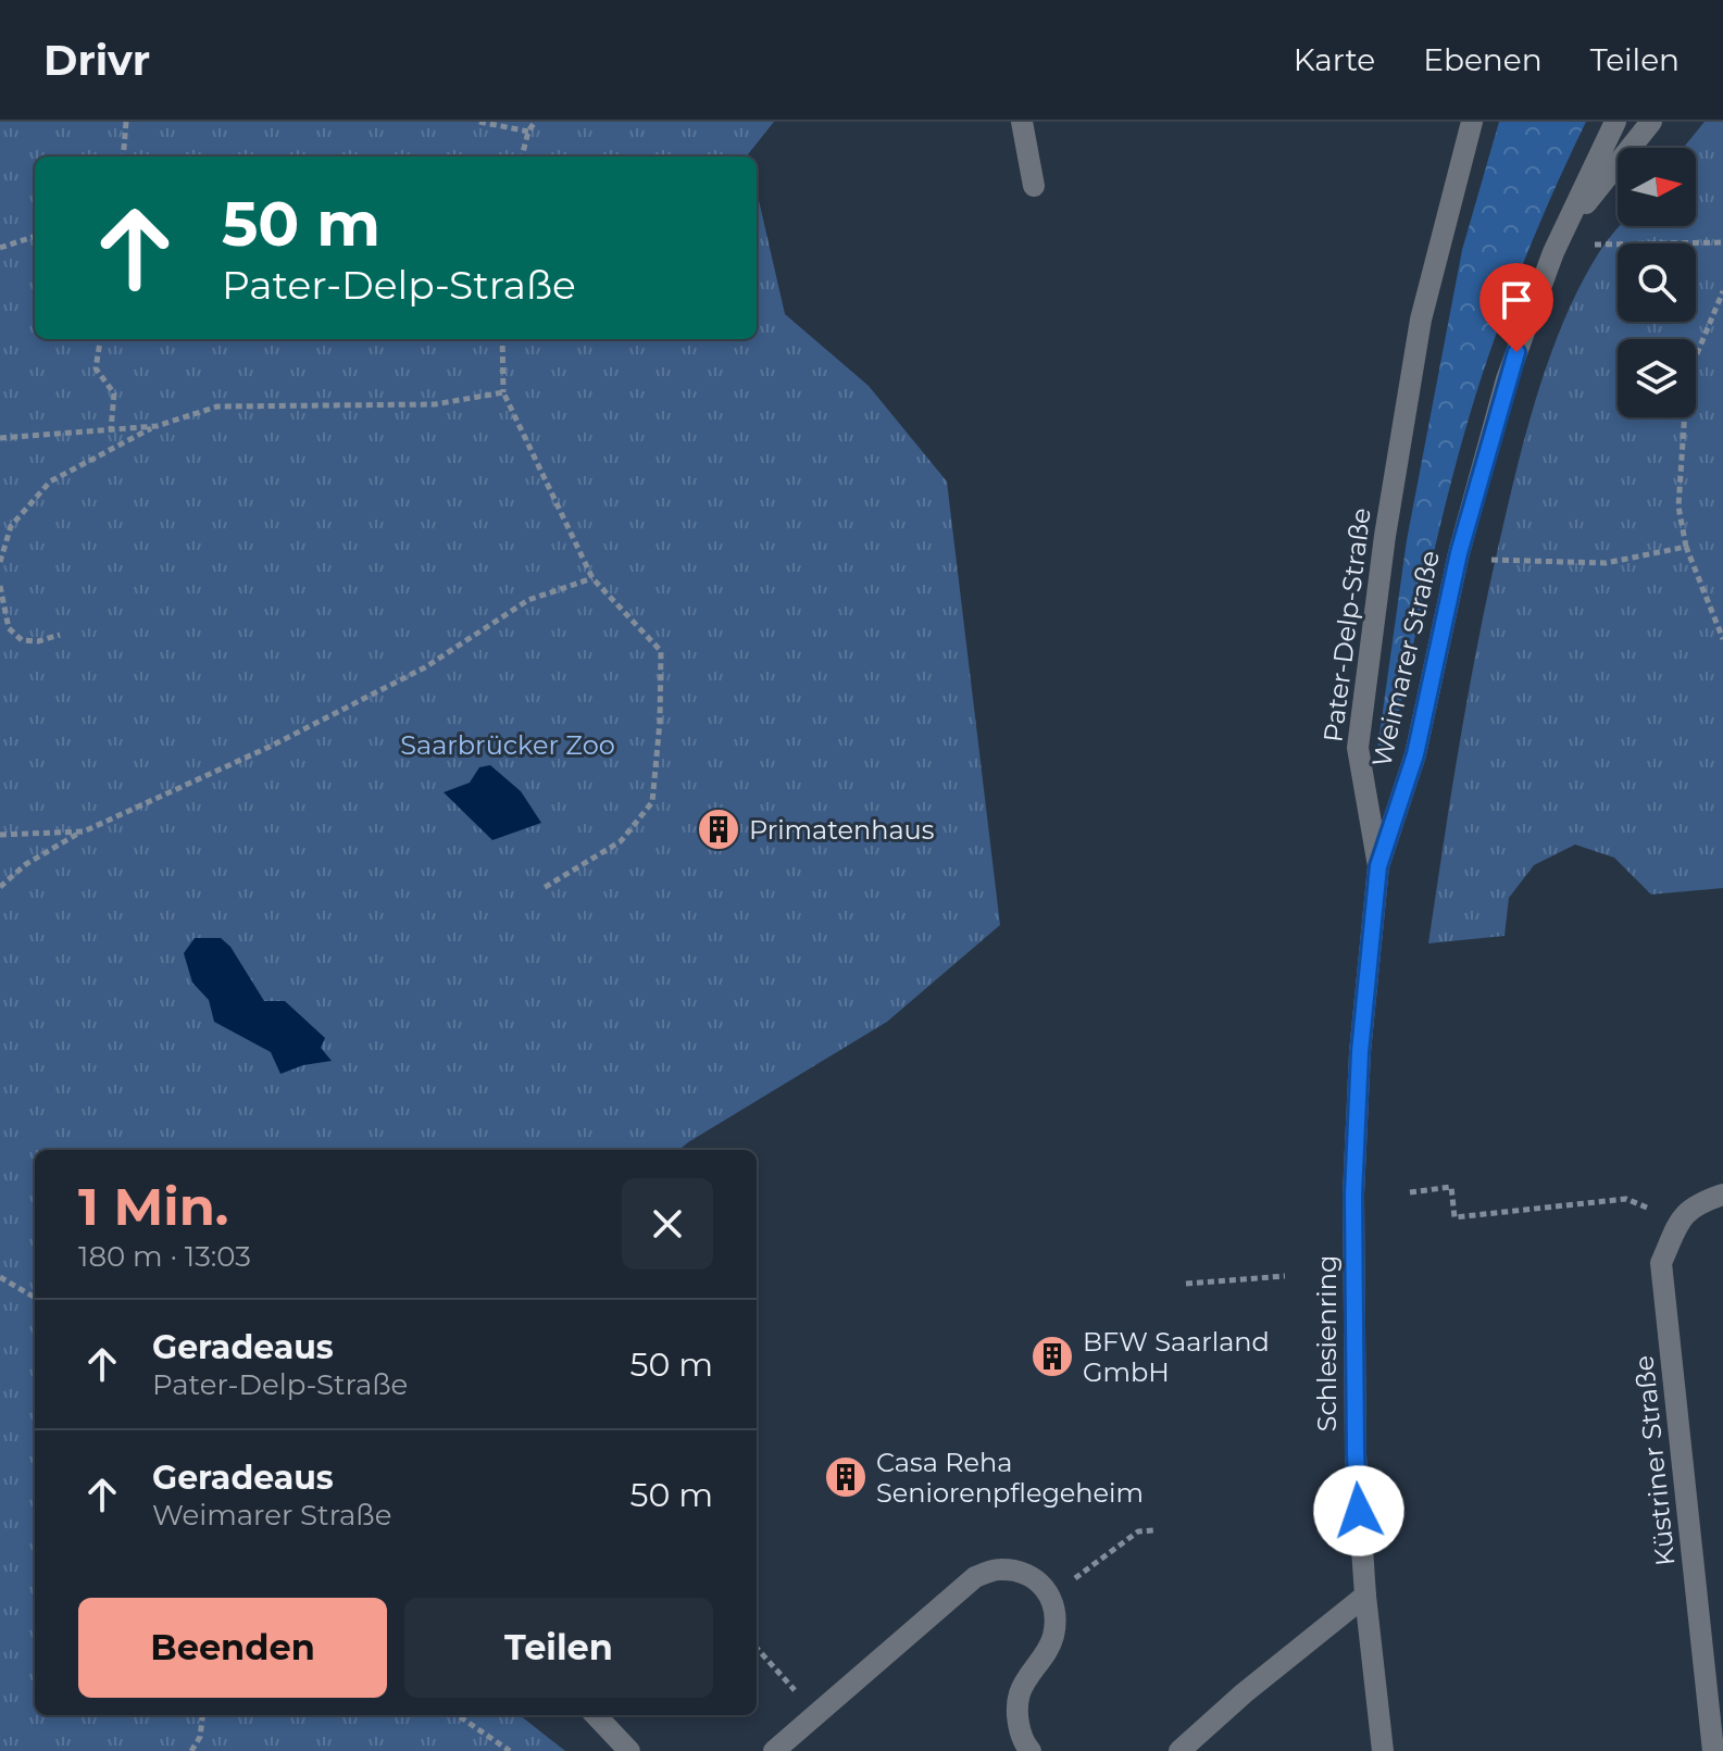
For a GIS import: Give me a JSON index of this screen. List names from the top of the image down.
{
  "streets": {
    "street": [
      "Pater-Delp-Straße",
      "Weimarer Straße",
      "Schlesienring",
      "Küstriner Straße"
    ]
  },
  "crossings": [
    ["Pater-Delp-Straße", "Weimarer Straße"],
    ["Pater-Delp-Straße", "Schlesienring"]
  ],
  "parks": ["Saarbrücker Zoo"],
  "places": {
    "building": ["Primatenhaus", "BFW Saarland GmbH", "Casa Reha Seniorenpflegeheim"]
  },
  "north": "right",
  "page": {
    "header": "Drivr",
    "nav": ["Karte", "Ebenen", "Teilen"],
    "turn": ["50 m", "Pater-Delp-Straße"],
    "heading": ["1 Min.", "180 m · 13:03"],
    "list": [
      {
        "name": "Geradeaus",
        "note": "Pater-Delp-Straße",
        "value": "50 m"
      },
      {
        "name": "Geradeaus",
        "note": "Weimarer Straße",
        "value": "50 m"
      }
    ],
    "buttons": ["Beenden", "Teilen"]
  }
}
